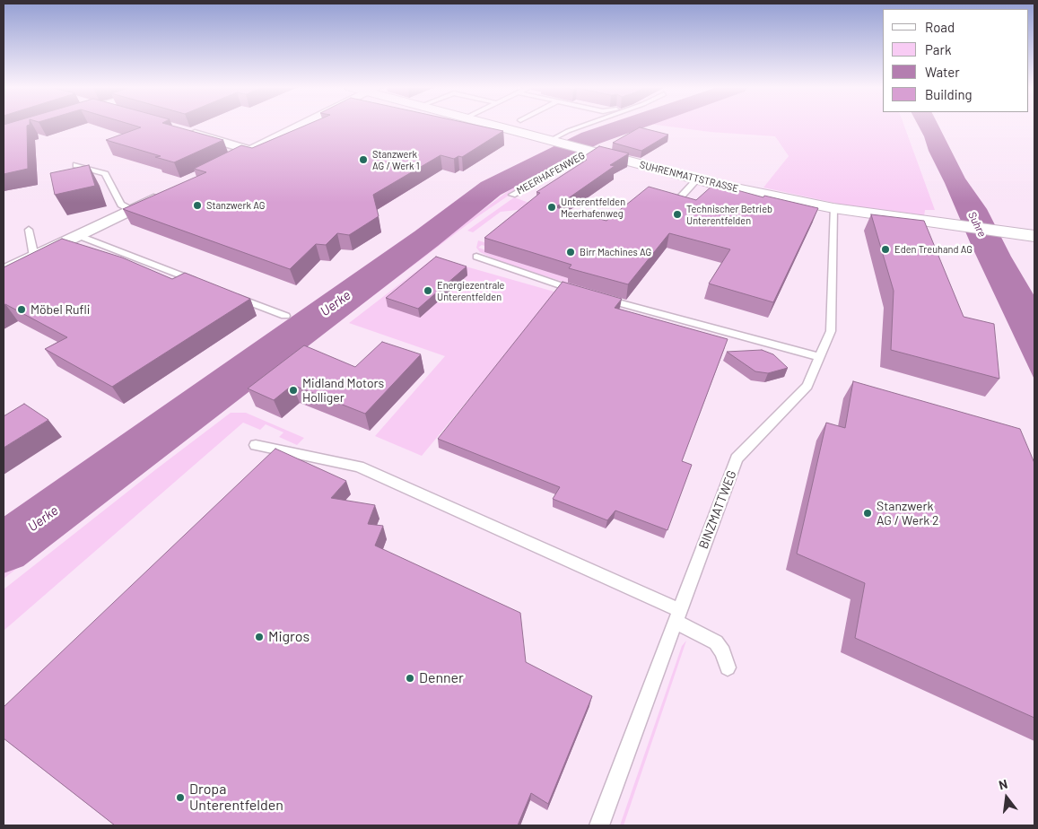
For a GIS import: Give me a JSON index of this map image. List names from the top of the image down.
{
  "streets": {
    "street": ["SUHRENMATTSTRASSE"],
    "lane": ["MEERHAFENWEG", "BINZMATTWEG"]
  },
  "crossings": [
    ["MEERHAFENWEG", "SUHRENMATTSTRASSE"],
    ["SUHRENMATTSTRASSE", "BINZMATTWEG"]
  ],
  "water": ["Suhre", "Uerke"],
  "places": [
    "Stanzwerk AG / Werk 1",
    "Stanzwerk AG",
    "Unterentfelden Meerhafenweg",
    "Technischer Betrieb Unterentfelden",
    "Eden Treuhand AG",
    "Birr Machines AG",
    "Energiezentrale Unterentfelden",
    "Möbel Rufli",
    "Midland Motors Holliger",
    "Stanzwerk AG / Werk 2",
    "Migros",
    "Denner",
    "Dropa Unterentfelden"
  ],
  "legend": [
    "Road",
    "Park",
    "Water",
    "Building"
  ],
  "north": "top"
}
